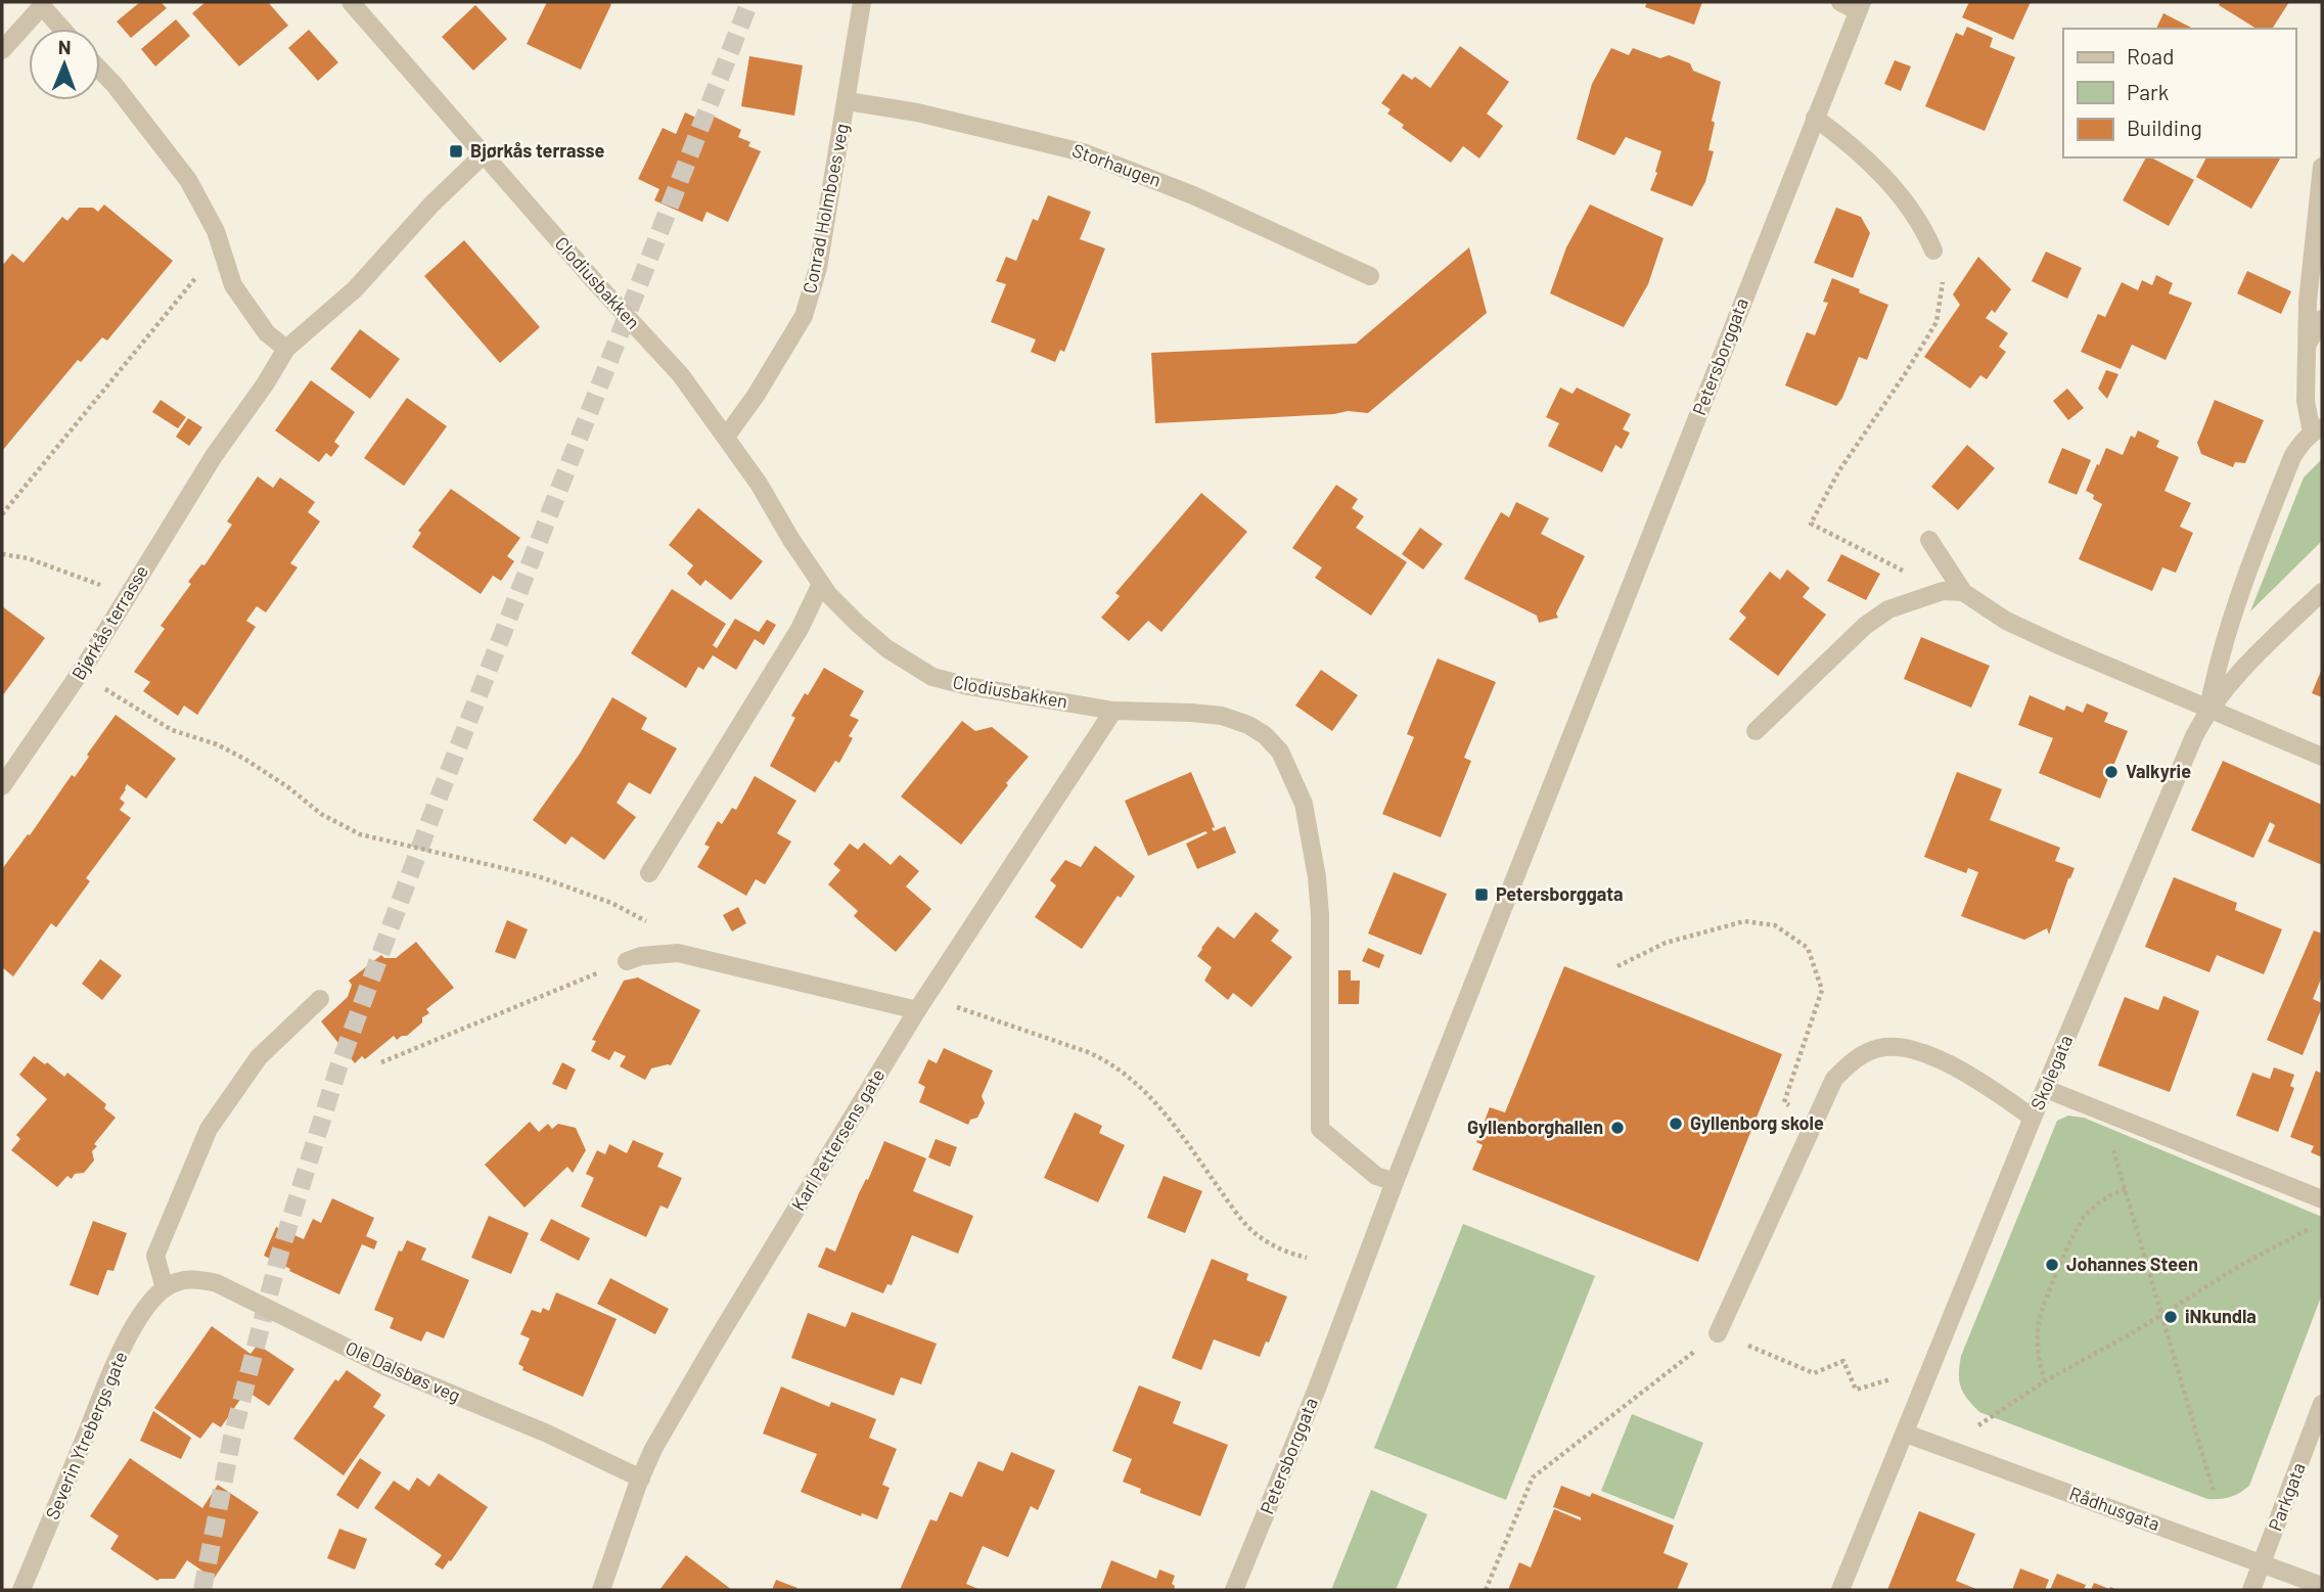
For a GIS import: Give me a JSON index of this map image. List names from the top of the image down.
{
  "streets": {
    "street": [
      "Storhaugen",
      "Conrad Holmboes veg",
      "Clodiusbakken",
      "Petersborggata",
      "Bjørkås terrasse",
      "Skolegata",
      "Karl Pettersens gate",
      "Ole Dalsbøs veg",
      "Severin Ytrebergs gate",
      "Parkgata",
      "Rådhusgata"
    ]
  },
  "crossings": [
    ["Storhaugen", "Conrad Holmboes veg"],
    ["Conrad Holmboes veg", "Clodiusbakken"],
    ["Clodiusbakken", "Petersborggata"],
    ["Clodiusbakken", "Bjørkås terrasse"],
    ["Clodiusbakken", "Karl Pettersens gate"],
    ["Skolegata", "Rådhusgata"],
    ["Karl Pettersens gate", "Ole Dalsbøs veg"],
    ["Ole Dalsbøs veg", "Severin Ytrebergs gate"],
    ["Parkgata", "Rådhusgata"]
  ],
  "places": {
    "transit": ["Bjørkås terrasse", "Petersborggata"],
    "other": [
      "Valkyrie",
      "Gyllenborg skole",
      "Gyllenborghallen",
      "Johannes Steen",
      "iNkundla"
    ]
  },
  "legend": ["Road", "Park", "Building"],
  "north": "top"
}
